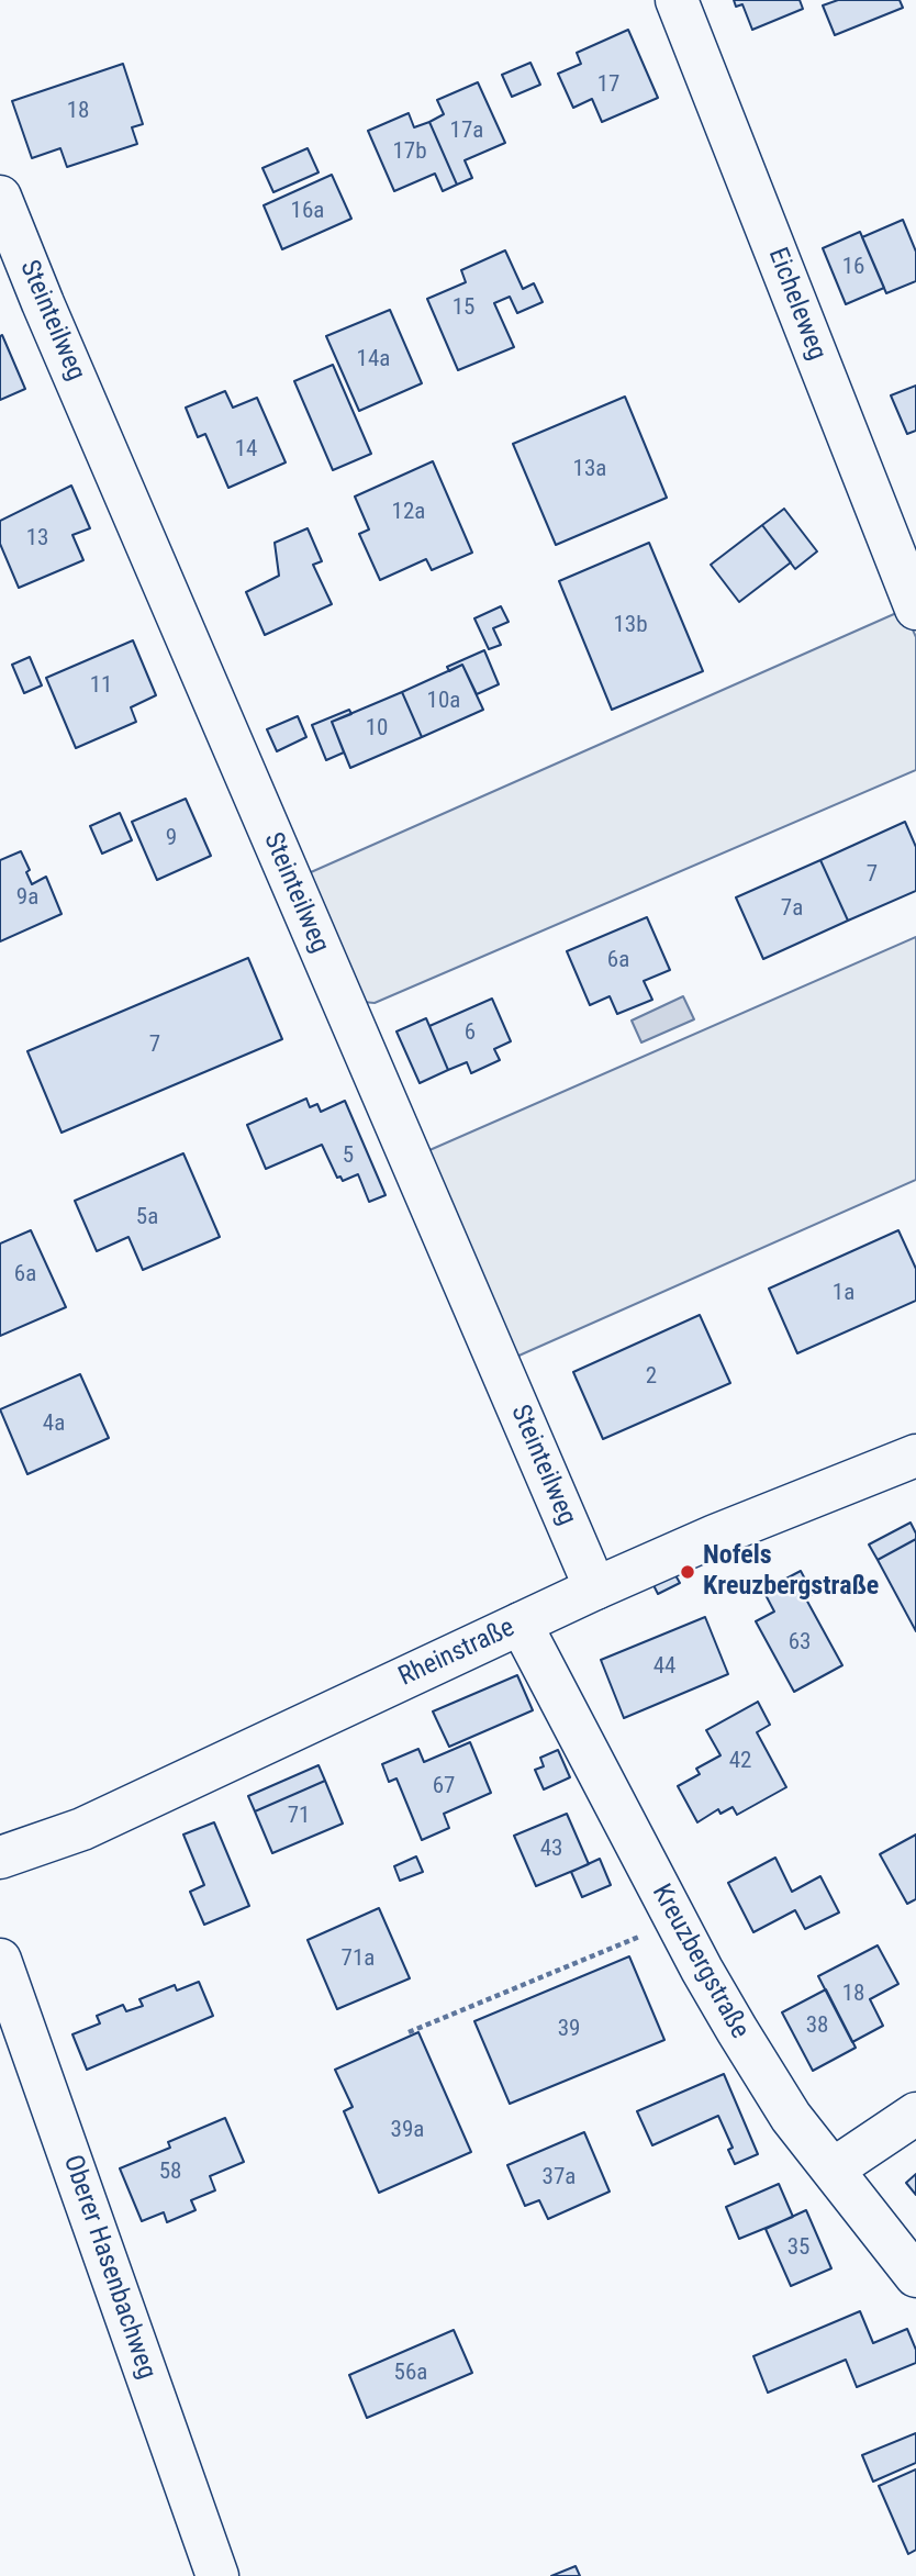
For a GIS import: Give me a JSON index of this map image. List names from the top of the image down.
{
  "streets": {
    "street": [
      "Eicheleweg",
      "Steinteilweg",
      "Rheinstraße",
      "Kreuzbergstraße",
      "Oberer Hasenbachweg"
    ]
  },
  "crossings": [
    ["Steinteilweg", "Rheinstraße"],
    ["Rheinstraße", "Kreuzbergstraße"]
  ],
  "places": ["Nofels Kreuzbergstraße"],
  "house_numbers": [
    "17",
    "18",
    "17a",
    "17b",
    "16a",
    "16",
    "15",
    "14a",
    "14",
    "13a",
    "12a",
    "13",
    "13b",
    "11",
    "10a",
    "10",
    "9",
    "7",
    "9a",
    "7a",
    "6a",
    "6",
    "7",
    "5",
    "5a",
    "6a",
    "1a",
    "2",
    "4a",
    "63",
    "44",
    "42",
    "67",
    "71",
    "43",
    "71a",
    "18",
    "38",
    "39",
    "39a",
    "58",
    "37a",
    "35",
    "56a"
  ]
}
